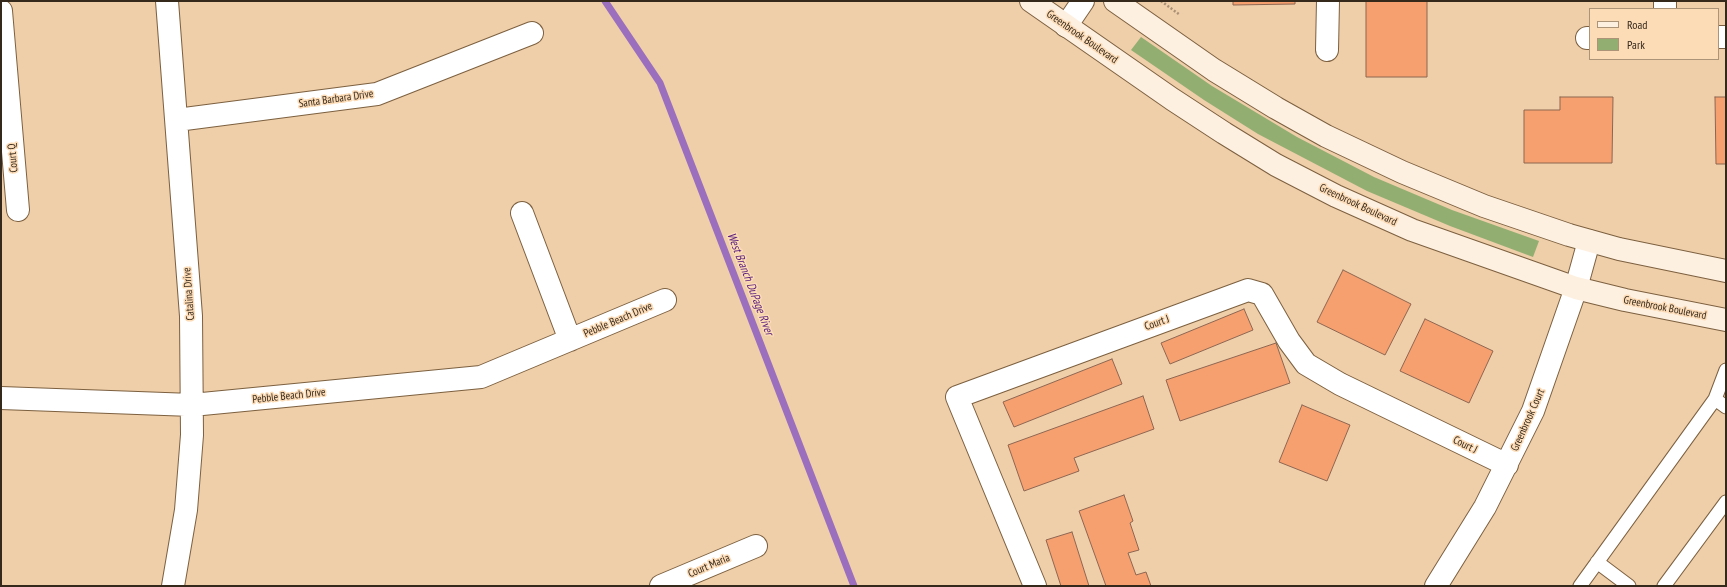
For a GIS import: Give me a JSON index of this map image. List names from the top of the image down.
{
  "streets": {
    "main road": ["Greenbrook Boulevard"],
    "street": [
      "Santa Barbara Drive",
      "Court Q",
      "Catalina Drive",
      "Pebble Beach Drive",
      "Court J",
      "Greenbrook Court",
      "Court Maria"
    ]
  },
  "crossings": [
    ["Greenbrook Boulevard", "Greenbrook Court"],
    ["Santa Barbara Drive", "Catalina Drive"],
    ["Catalina Drive", "Pebble Beach Drive"],
    ["Court J", "Greenbrook Court"]
  ],
  "water": ["West Branch DuPage River"],
  "legend": ["Road", "Park"]
}
